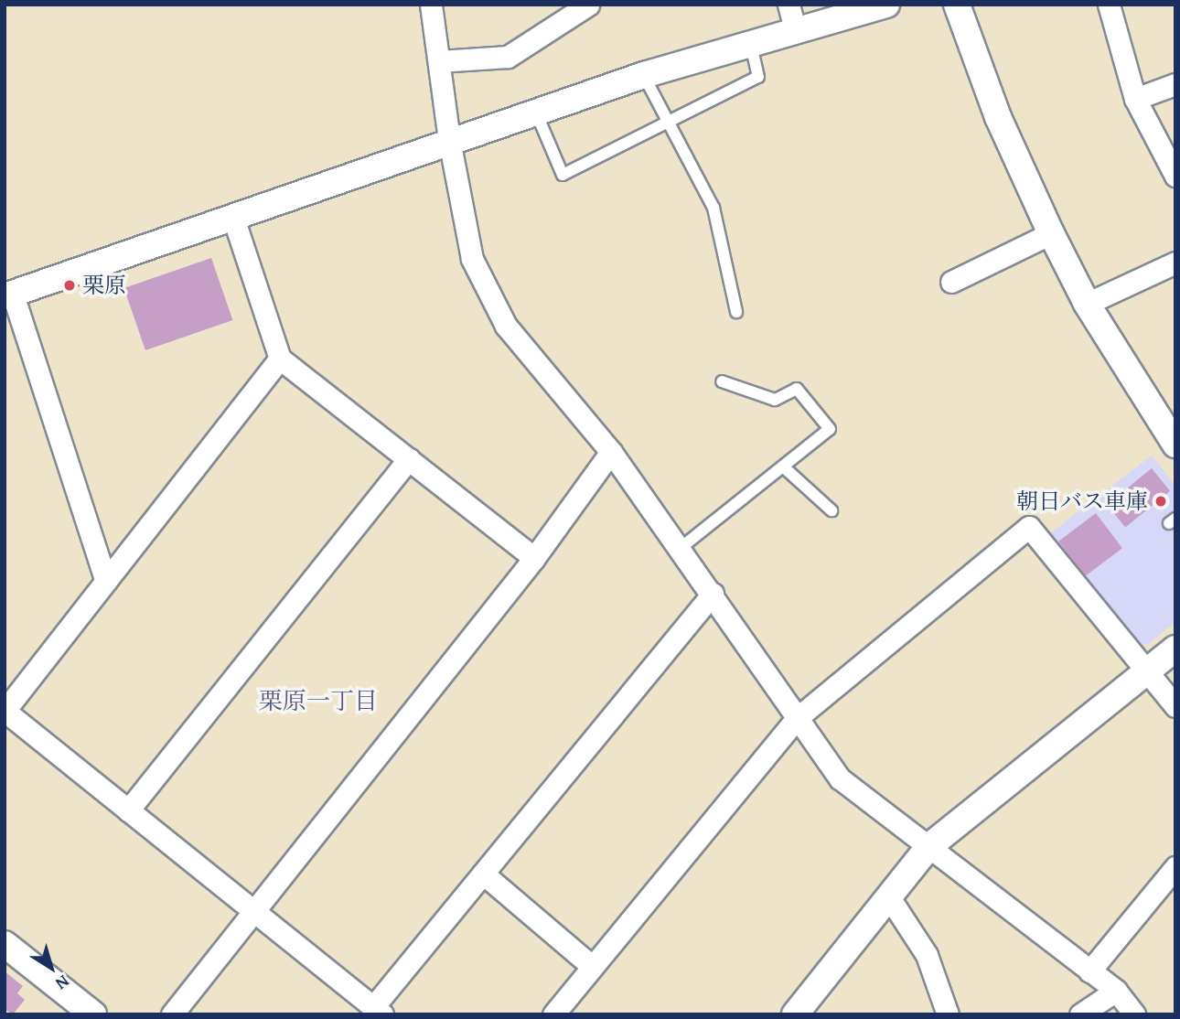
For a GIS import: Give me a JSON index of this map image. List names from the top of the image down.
{
  "districts": ["栗原一丁目"],
  "places": ["栗原", "朝日バス車庫"],
  "north": "bottom right"
}
